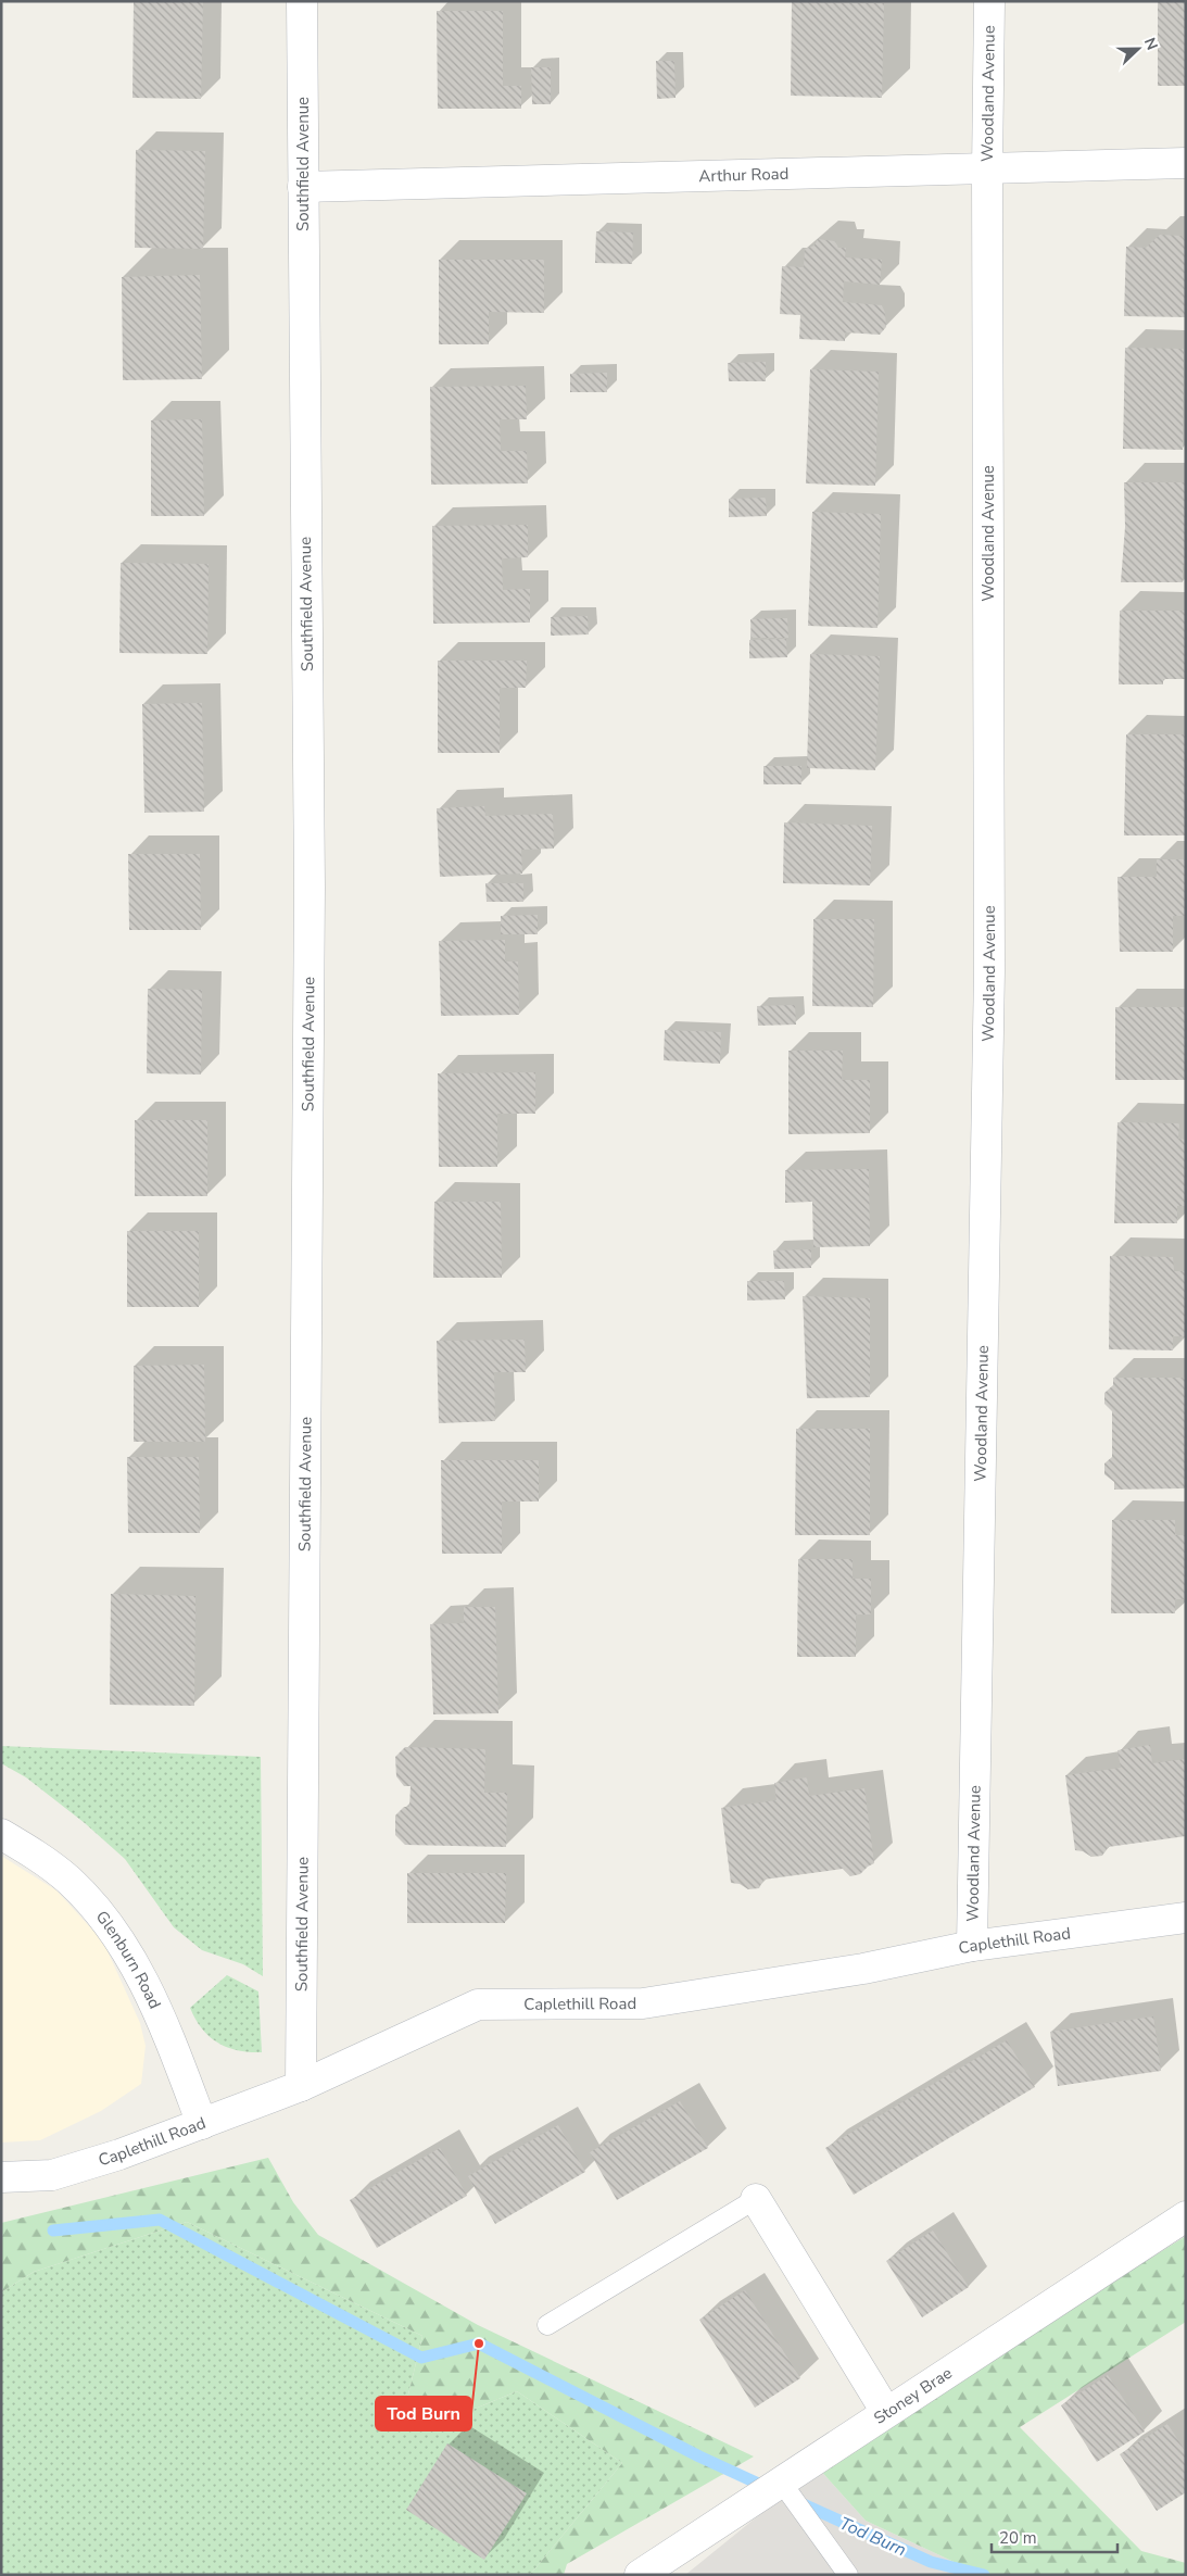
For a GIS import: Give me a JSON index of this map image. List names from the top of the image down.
{
  "streets": {
    "street": [
      "Woodland Avenue",
      "Southfield Avenue",
      "Arthur Road",
      "Caplethill Road",
      "Glenburn Road",
      "Stoney Brae"
    ]
  },
  "crossings": [
    ["Woodland Avenue", "Arthur Road"],
    ["Woodland Avenue", "Caplethill Road"],
    ["Southfield Avenue", "Arthur Road"],
    ["Southfield Avenue", "Caplethill Road"],
    ["Caplethill Road", "Glenburn Road"]
  ],
  "water": ["Tod Burn"],
  "places": ["Tod Burn"],
  "scale_bar": "20 m",
  "north": "right"
}
